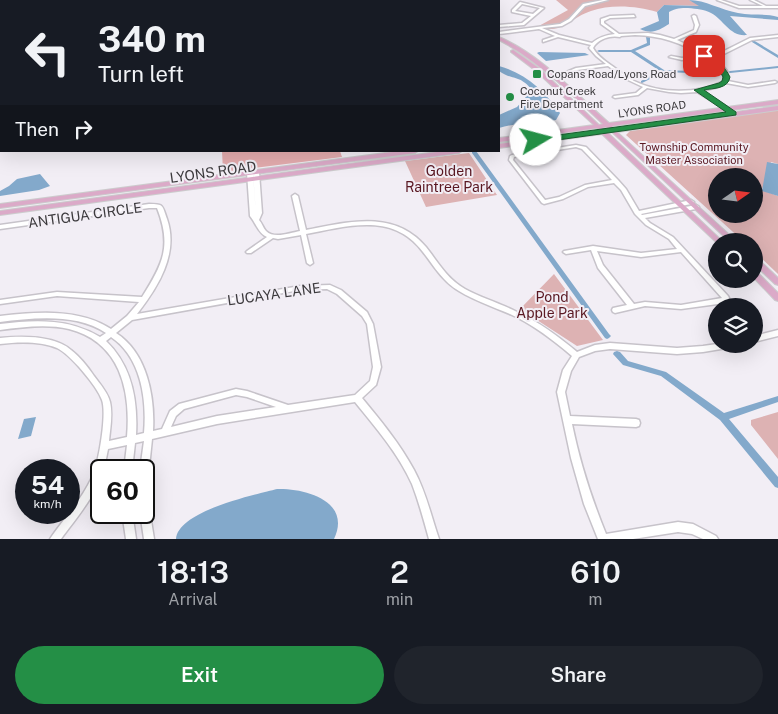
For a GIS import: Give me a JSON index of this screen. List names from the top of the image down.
{
  "streets": {
    "main road": ["LYONS ROAD"],
    "street": ["ANTIGUA CIRCLE", "LUCAYA LANE"]
  },
  "crossings": [
    ["ANTIGUA CIRCLE", "LUCAYA LANE"]
  ],
  "parks": ["Township Community Master Association", "Golden Raintree Park", "Pond Apple Park"],
  "places": {
    "transit": ["Copans Road/Lyons Road"],
    "other": ["Coconut Creek Fire Department"]
  },
  "north": "right",
  "page": {
    "turn": ["340 m", "Turn left"],
    "then": "Then",
    "speed": "54 km/h",
    "limit": "60",
    "eta": [
      "18:13",
      "Arrival",
      "2",
      "min",
      "610",
      "m"
    ],
    "buttons": ["Exit", "Share"]
  }
}
